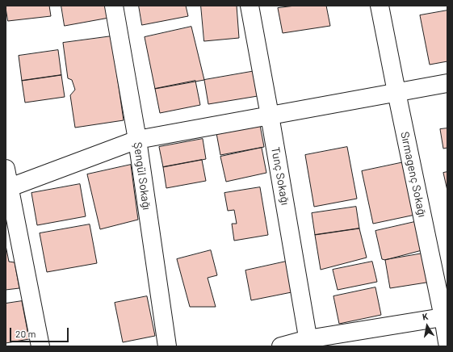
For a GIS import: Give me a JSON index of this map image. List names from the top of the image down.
{
  "streets": {
    "street": ["Sırmagenç Sokağı", "Şengül Sokağı", "Tunç Sokağı"]
  },
  "scale_bar": "20 m",
  "north": "top"
}
